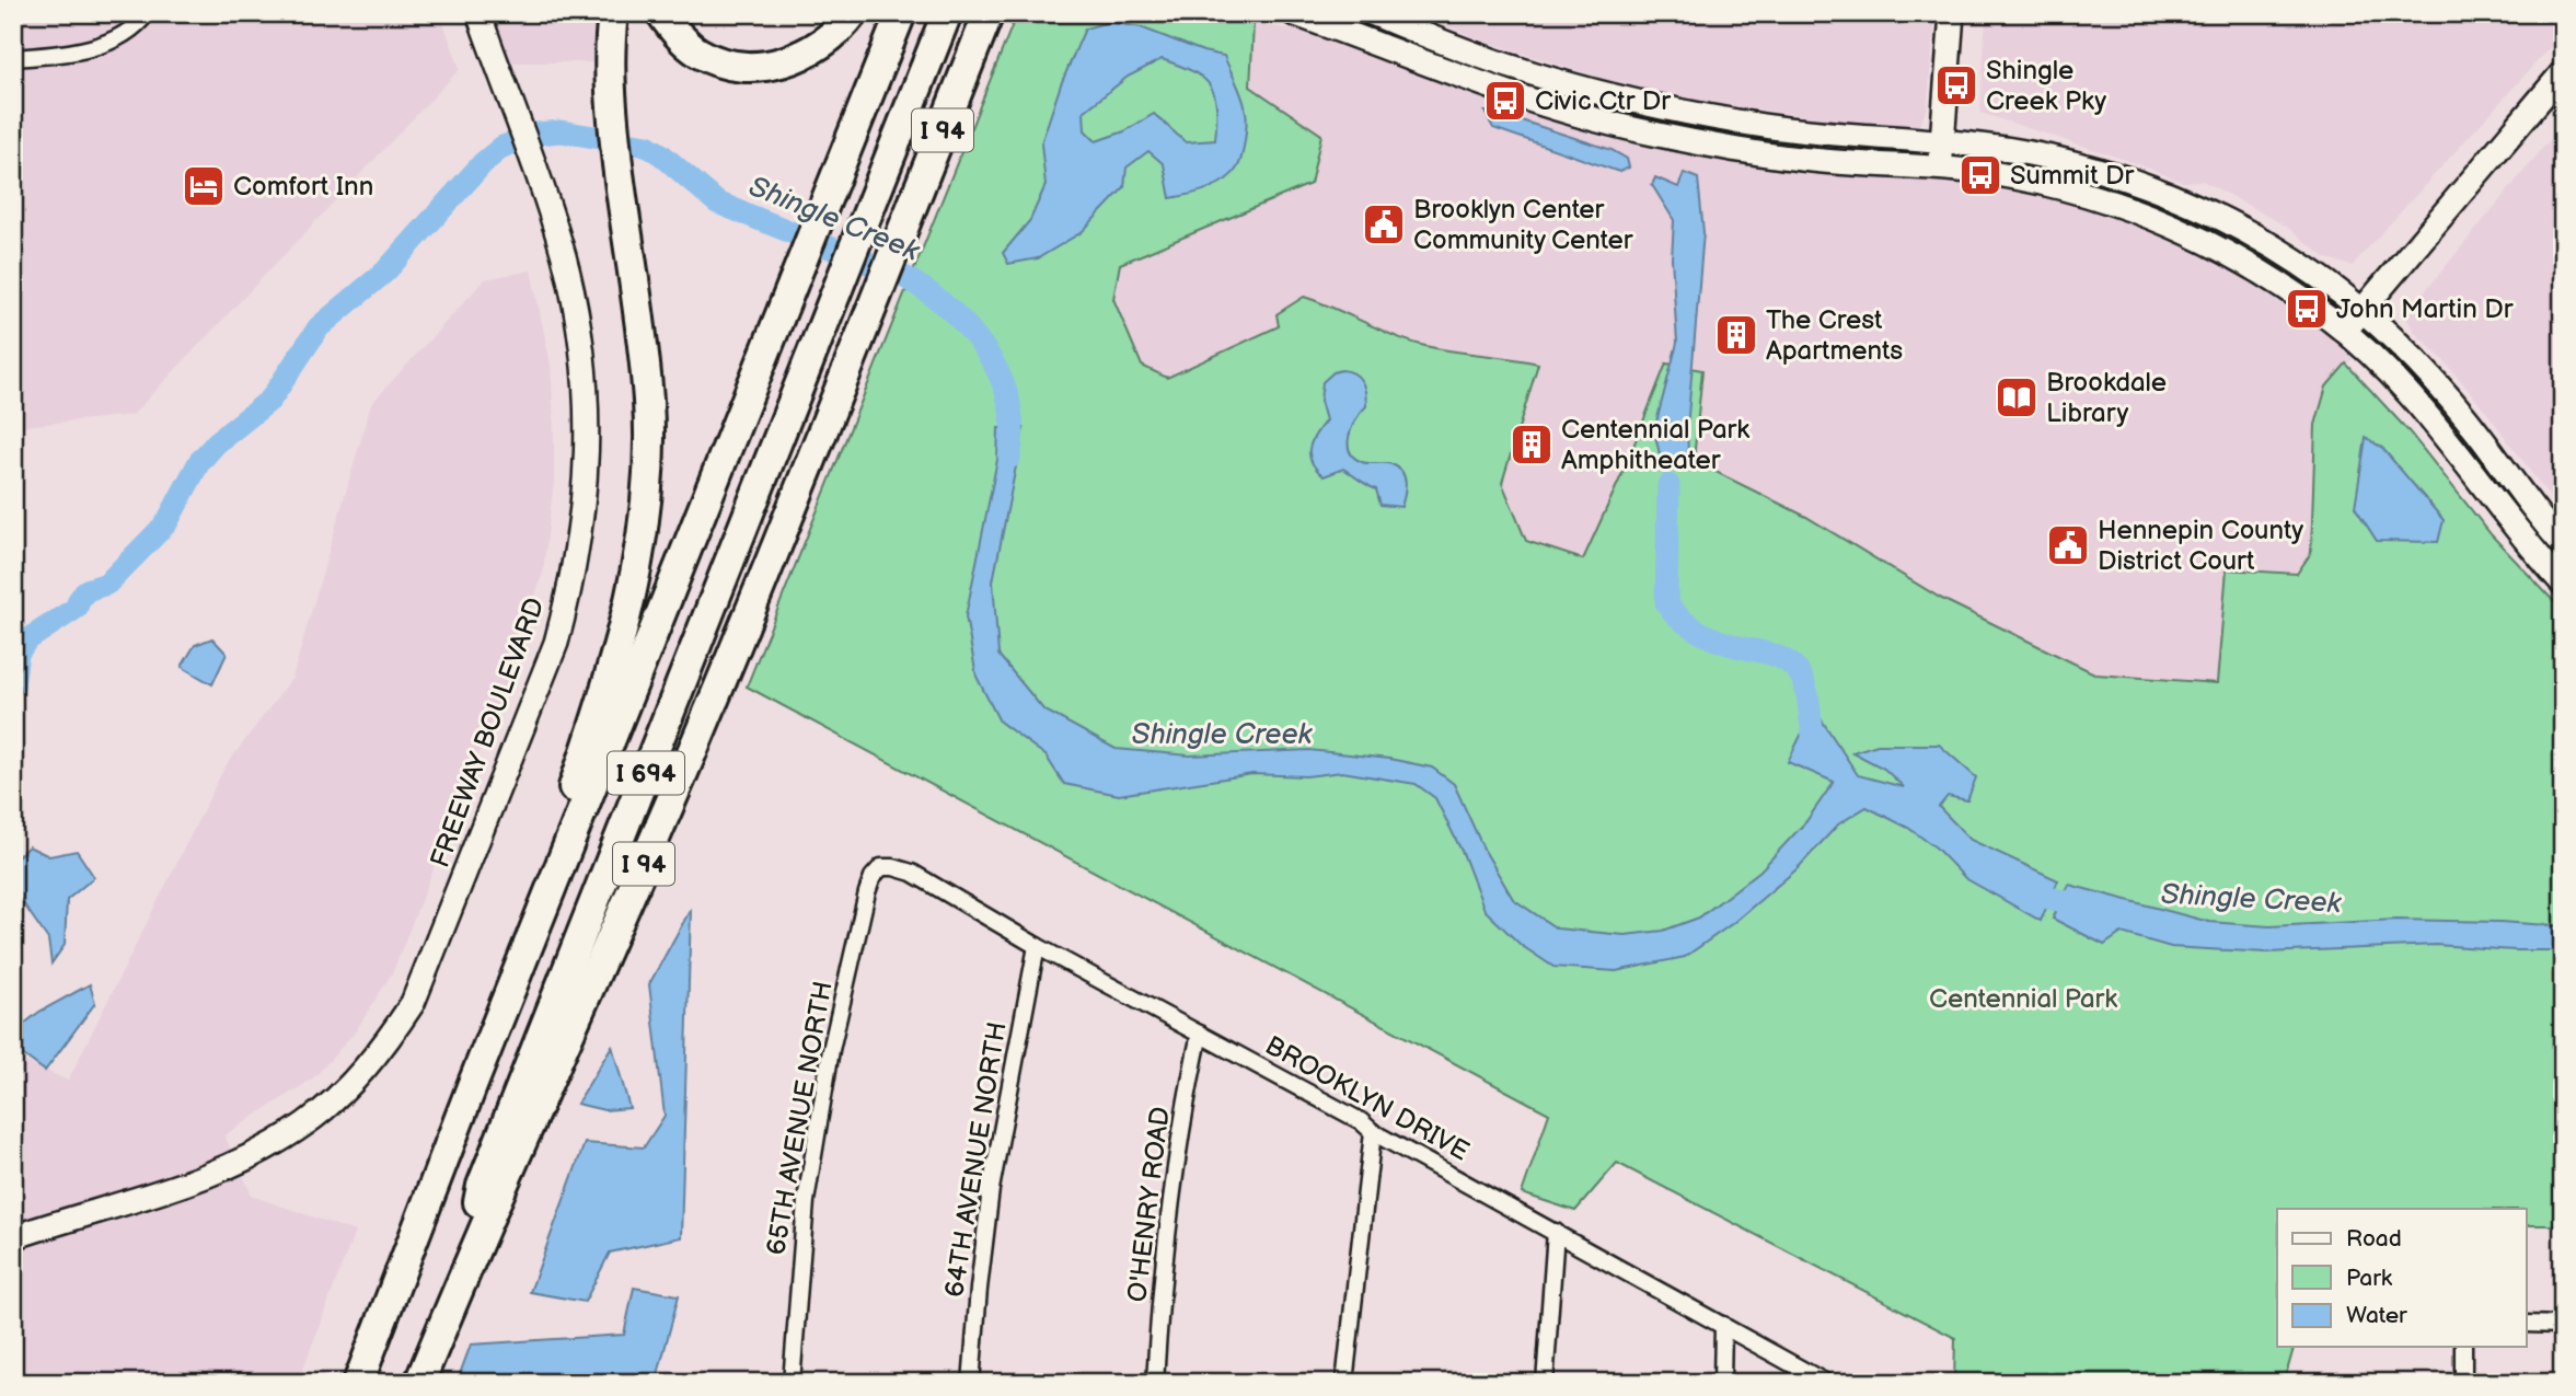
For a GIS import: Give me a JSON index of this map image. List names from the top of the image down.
{
  "streets": {
    "highway": ["I 94", "I 694"],
    "street": [
      "FREEWAY BOULEVARD",
      "BROOKLYN DRIVE",
      "65TH AVENUE NORTH",
      "64TH AVENUE NORTH",
      "O'HENRY ROAD"
    ]
  },
  "crossings": [
    ["I 94", "I 694"],
    ["BROOKLYN DRIVE", "65TH AVENUE NORTH"],
    ["BROOKLYN DRIVE", "64TH AVENUE NORTH"],
    ["BROOKLYN DRIVE", "O'HENRY ROAD"]
  ],
  "water": ["Shingle Creek"],
  "parks": ["Centennial Park"],
  "places": {
    "bus stop": [
      "Shingle Creek Pky",
      "Civic Ctr Dr",
      "Summit Dr",
      "John Martin Dr"
    ],
    "hotel": ["Comfort Inn"],
    "public building": ["Brooklyn Center Community Center", "Hennepin County District Court"],
    "building": ["The Crest Apartments", "Centennial Park Amphitheater"],
    "library": ["Brookdale Library"]
  },
  "legend": ["Road", "Park", "Water"]
}
